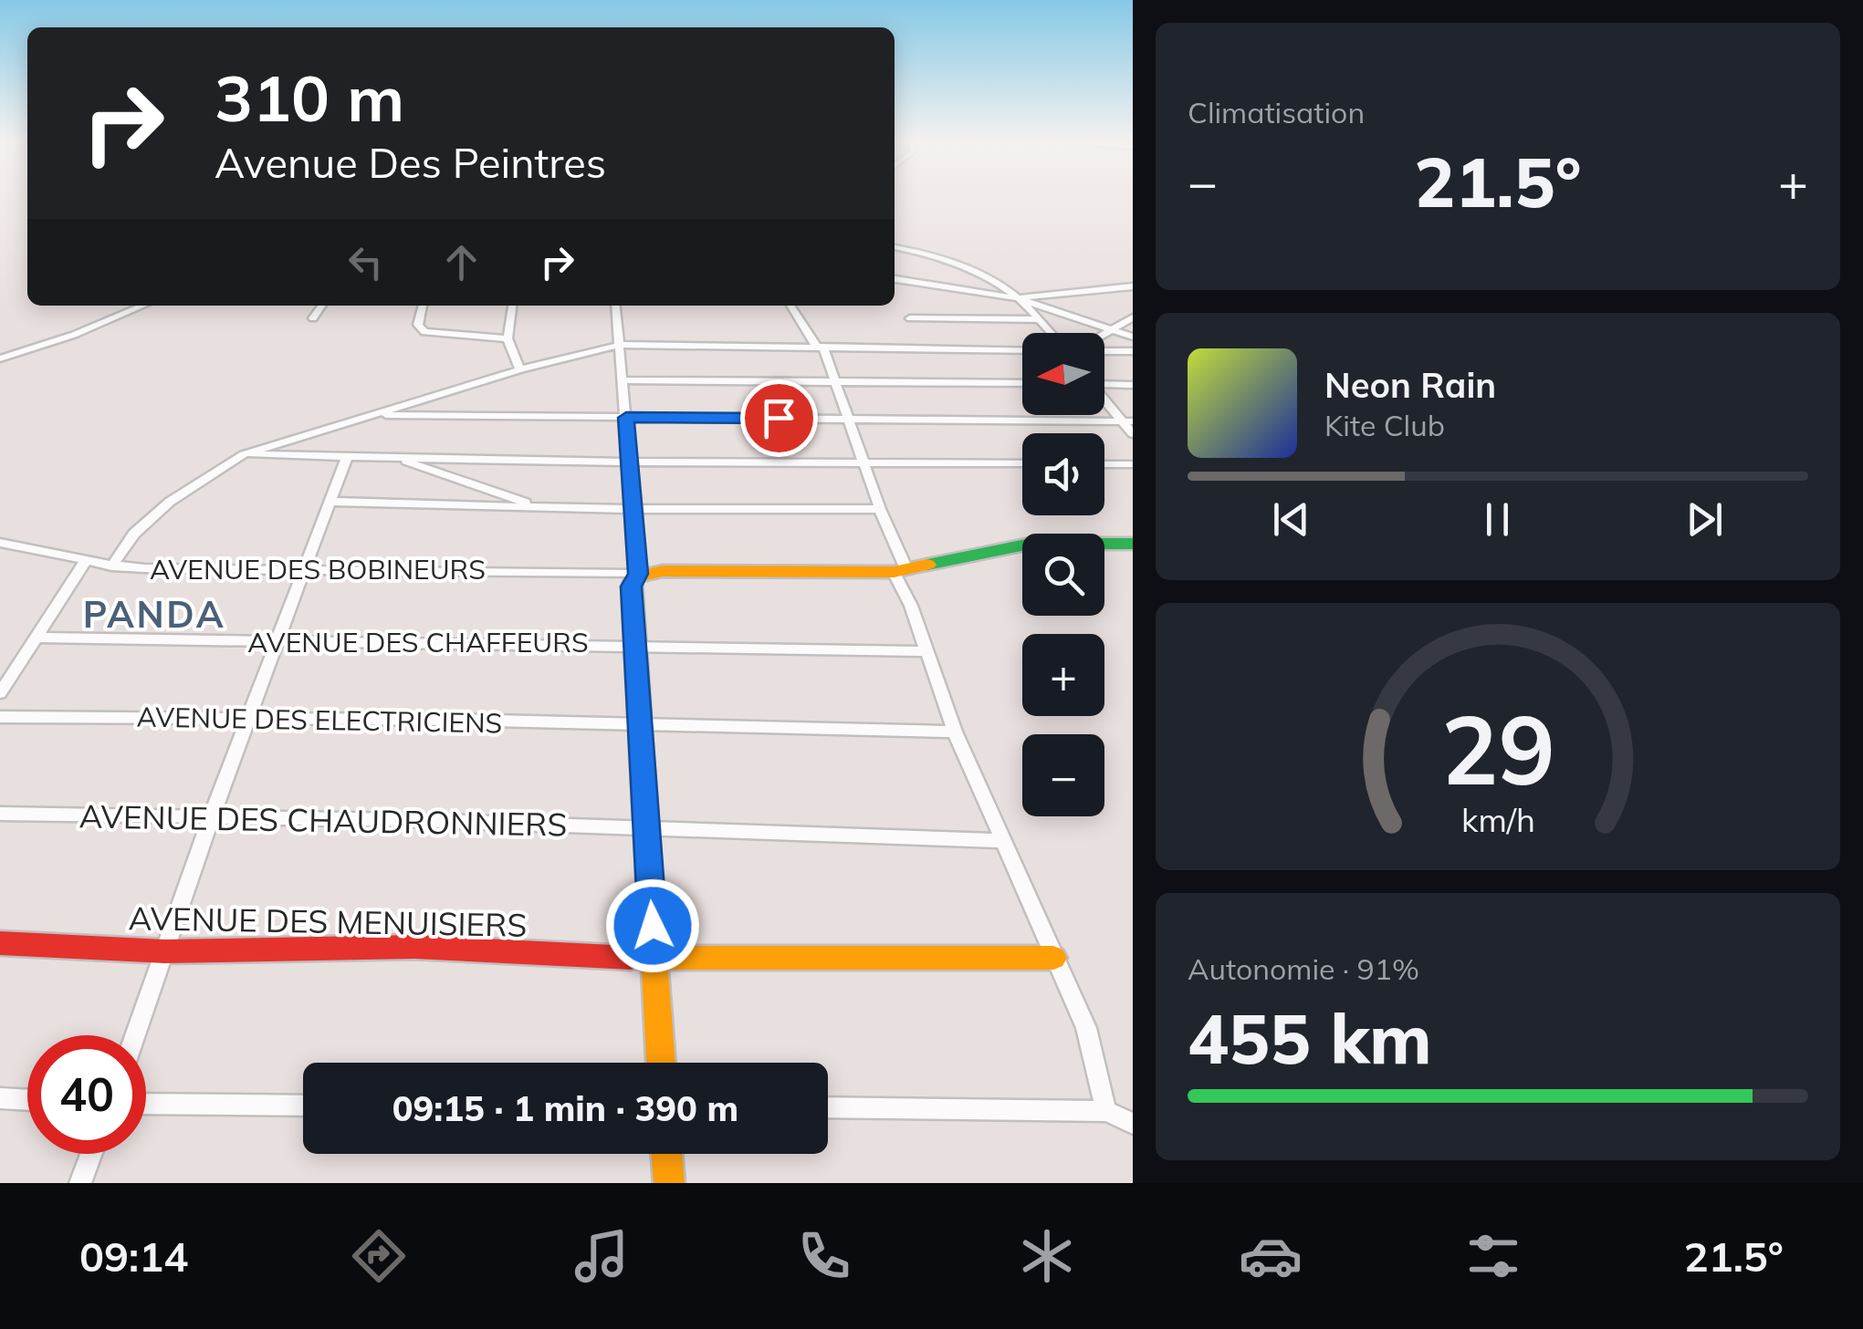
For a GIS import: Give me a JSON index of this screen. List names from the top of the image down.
{
  "streets": {
    "street": [
      "AVENUE DES BOBINEURS",
      "AVENUE DES CHAFFEURS",
      "AVENUE DES ELECTRICIENS",
      "AVENUE DES CHAUDRONNIERS",
      "AVENUE DES MENUISIERS"
    ]
  },
  "districts": ["PANDA"],
  "north": "left",
  "page": {
    "tile": [
      "Climatisation",
      ["Autonomie · 91%", "455 km"]
    ],
    "turn": ["310 m", "Avenue Des Peintres"],
    "heat": ["−", "21.5°", "+"],
    "map_buttons": ["+", "−"],
    "song": ["Neon Rain", "Kite Club"],
    "limit": "40",
    "trip": "09:15 · 1 min · 390 m",
    "tabs": ["09:14", "21.5°"],
    "gauge": ["29", "km/h"]
  }
}
